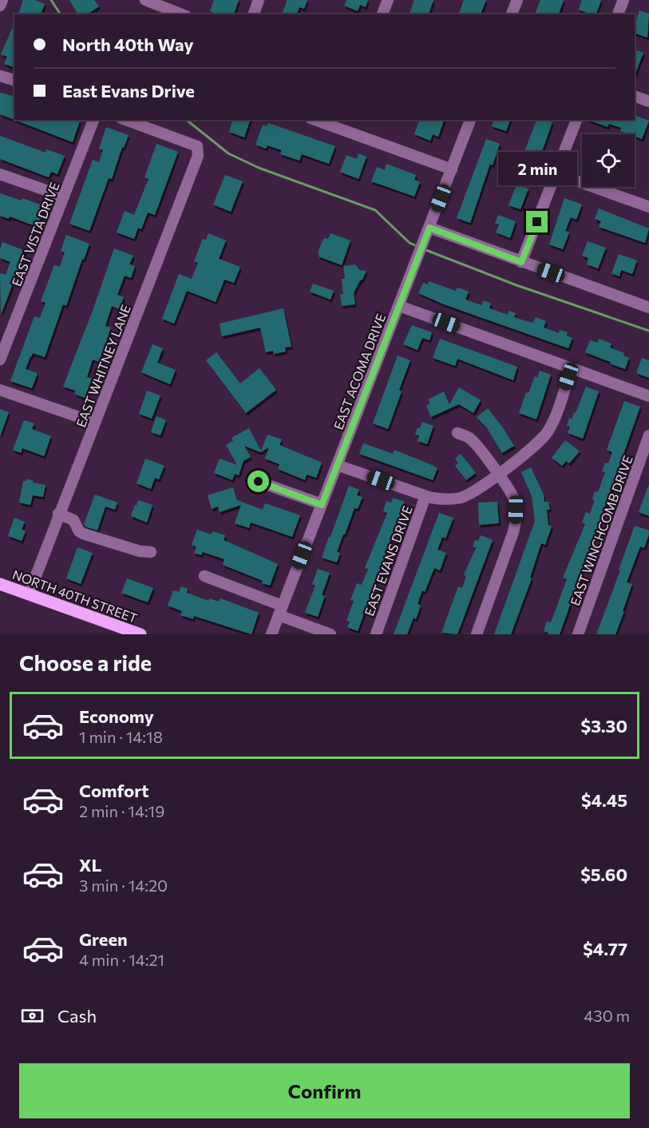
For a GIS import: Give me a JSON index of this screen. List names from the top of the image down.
{
  "streets": {
    "main road": ["NORTH 40TH STREET"],
    "street": [
      "EAST VISTA DRIVE",
      "EAST WHITNEY LANE",
      "EAST ACOMA DRIVE",
      "EAST WINCHCOMB DRIVE",
      "EAST EVANS DRIVE"
    ]
  },
  "crossings": [
    ["EAST WHITNEY LANE", "NORTH 40TH STREET"]
  ],
  "page": {
    "banner": ["North 40th Way", "East Evans Drive"],
    "bubble": "2 min",
    "heading": "Choose a ride",
    "list": [
      {
        "name": "Economy",
        "note": "1 min · 14:18",
        "value": "$3.30"
      },
      {
        "name": "Comfort",
        "note": "2 min · 14:19",
        "value": "$4.45"
      },
      {
        "name": "XL",
        "note": "3 min · 14:20",
        "value": "$5.60"
      },
      {
        "name": "Green",
        "note": "4 min · 14:21",
        "value": "$4.77"
      }
    ],
    "pay": ["Cash", "430 m"],
    "buttons": "Confirm"
  }
}
